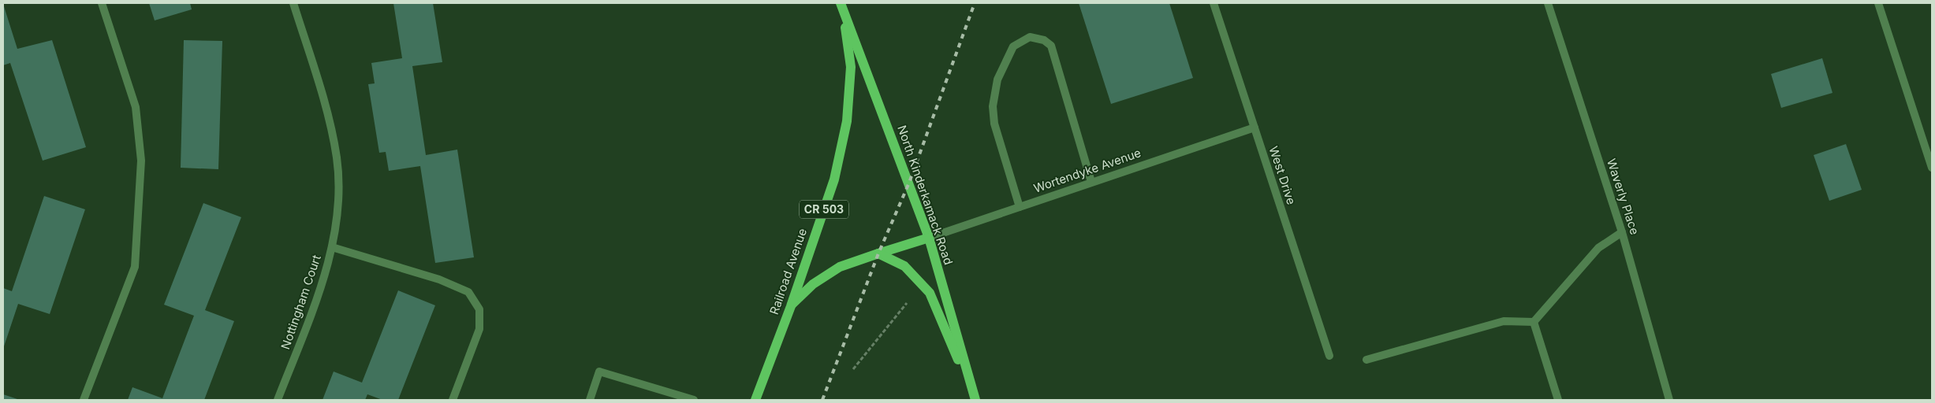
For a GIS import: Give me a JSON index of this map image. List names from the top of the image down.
{
  "streets": {
    "main road": ["North Kinderkamack Road", "CR 503", "Railroad Avenue"],
    "street": [
      "Wortendyke Avenue",
      "West Drive",
      "Waverly Place",
      "Nottingham Court"
    ]
  },
  "crossings": [
    ["Wortendyke Avenue", "West Drive"],
    ["Wortendyke Avenue", "North Kinderkamack Road"],
    ["North Kinderkamack Road", "Railroad Avenue"]
  ]
}
